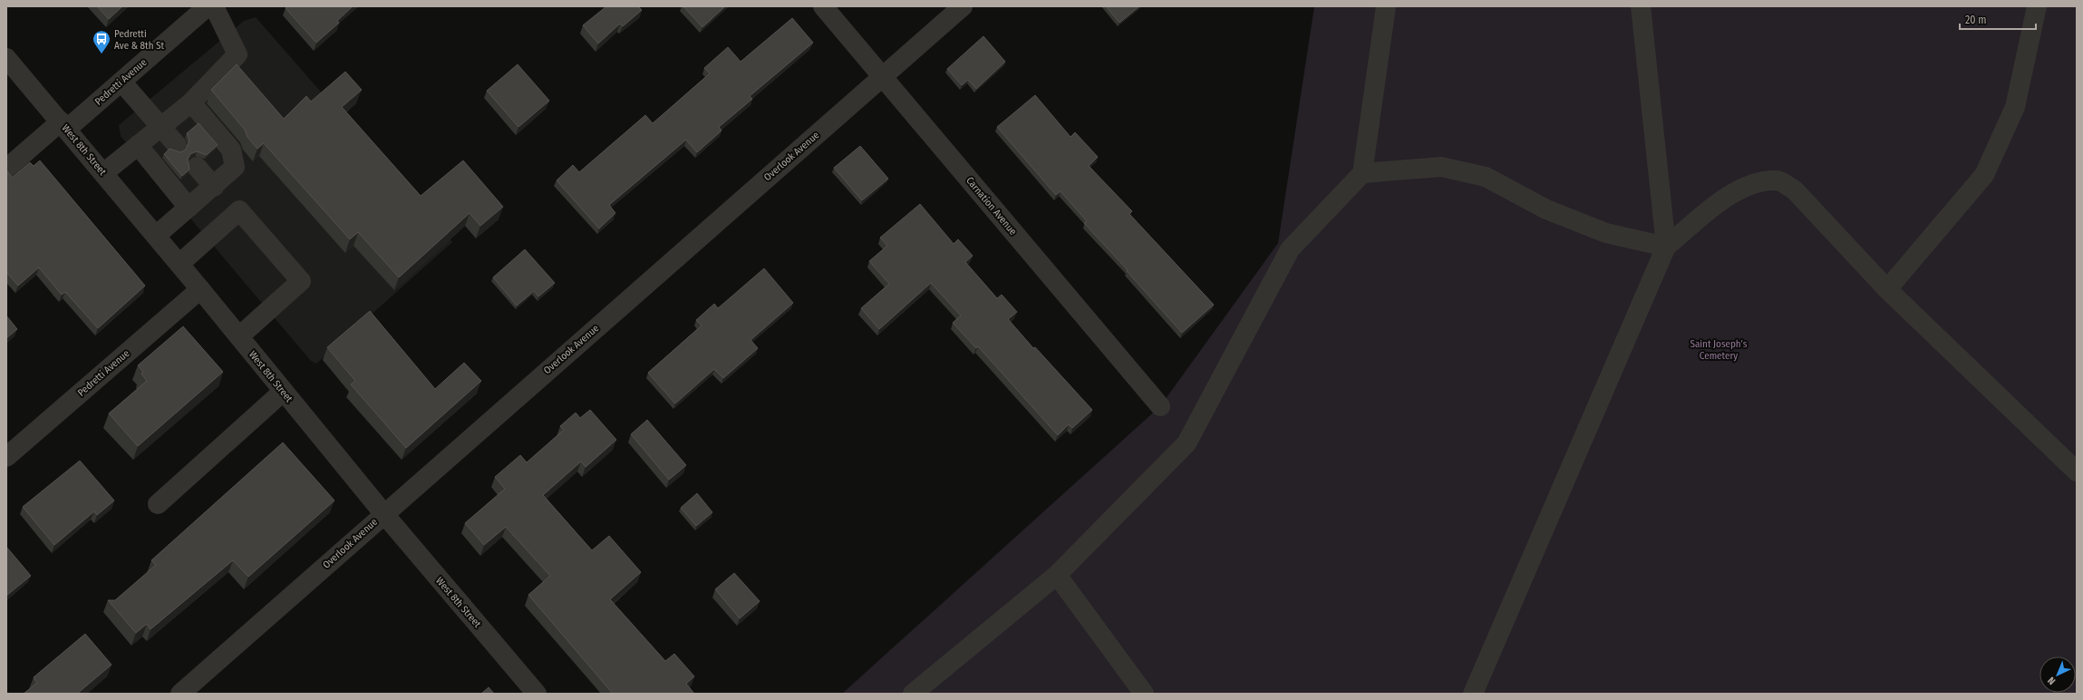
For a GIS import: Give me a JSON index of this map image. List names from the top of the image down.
{
  "streets": {
    "street": [
      "Pedretti Avenue",
      "West 8th Street",
      "Overlook Avenue",
      "Carnation Avenue"
    ]
  },
  "crossings": [
    ["Pedretti Avenue", "West 8th Street"],
    ["West 8th Street", "Overlook Avenue"],
    ["Overlook Avenue", "Carnation Avenue"]
  ],
  "parks": ["Saint Joseph’s Cemetery"],
  "places": {
    "bus stop": ["Pedretti Ave & 8th St"]
  },
  "scale_bar": "20 m",
  "north": "bottom left"
}
